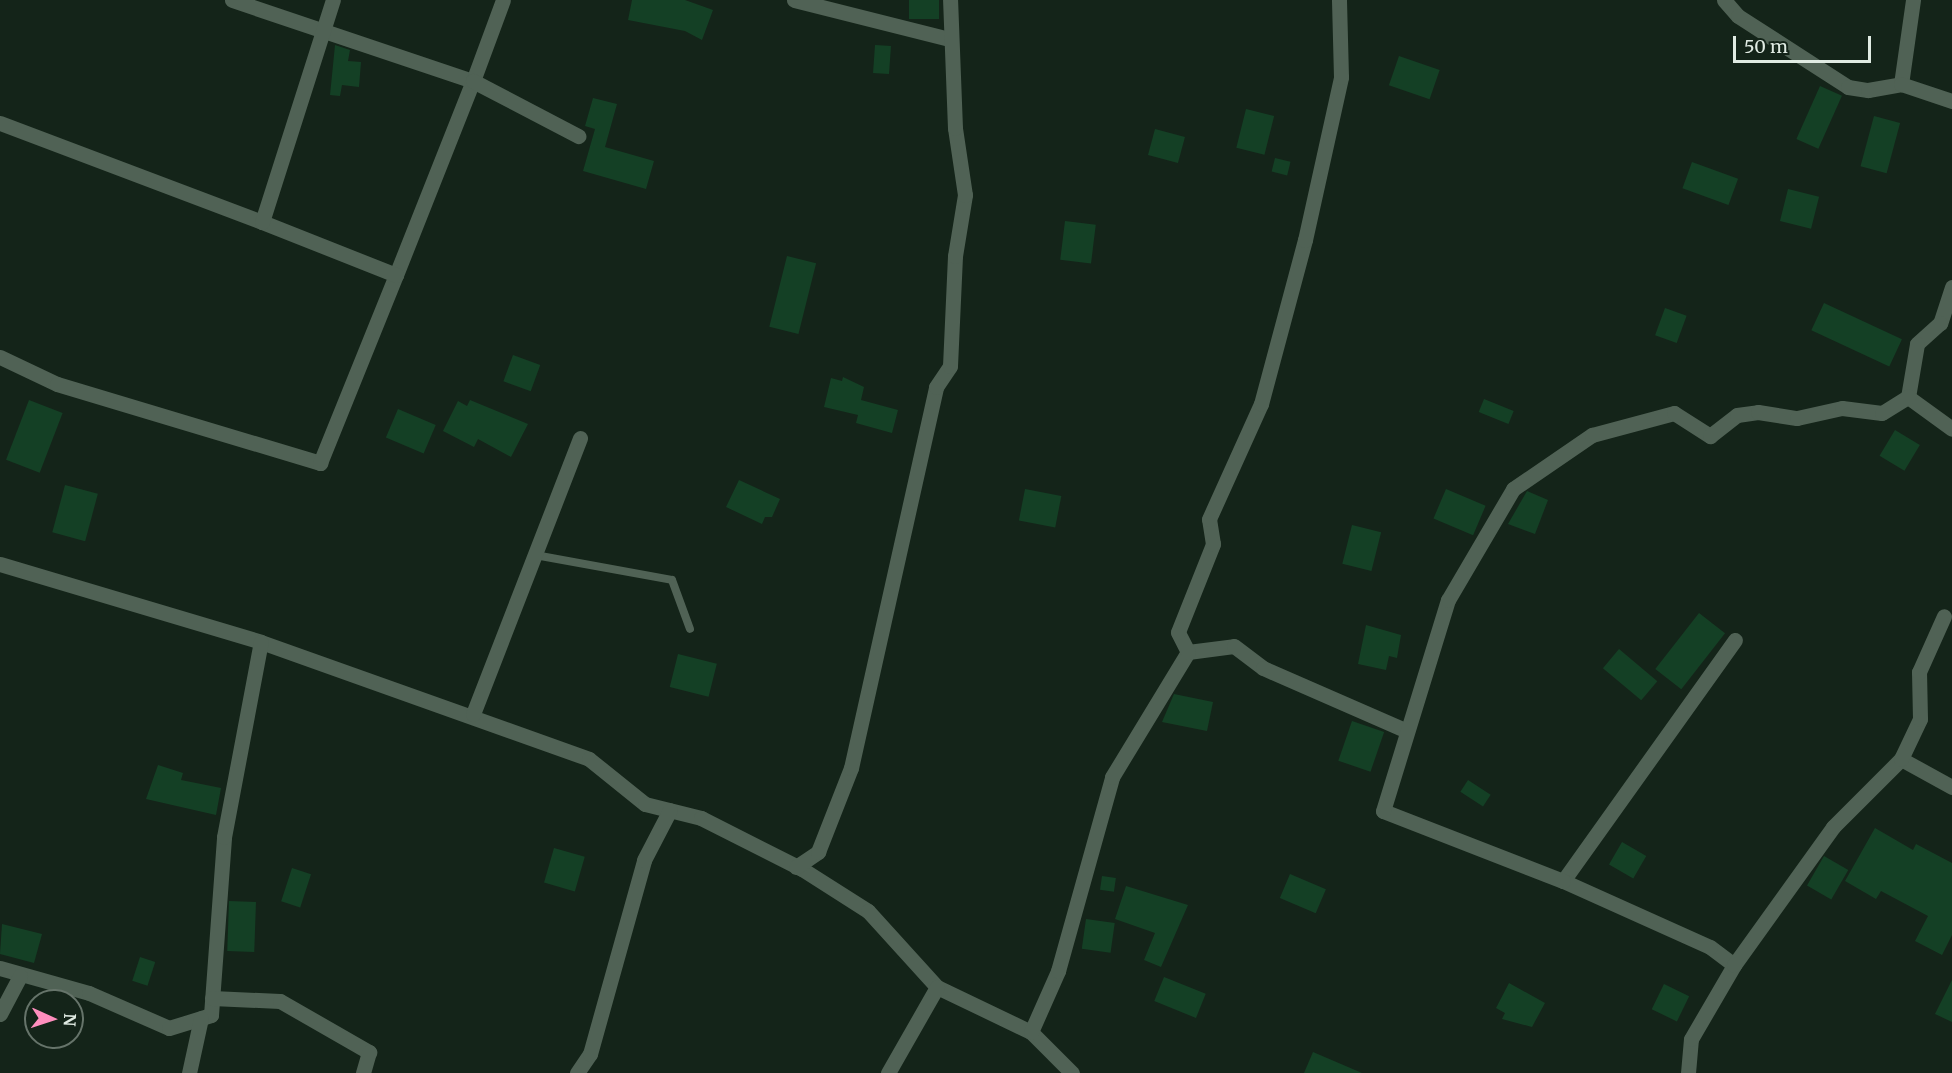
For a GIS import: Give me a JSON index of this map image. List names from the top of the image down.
{
  "scale_bar": "50 m",
  "north": "right"
}
